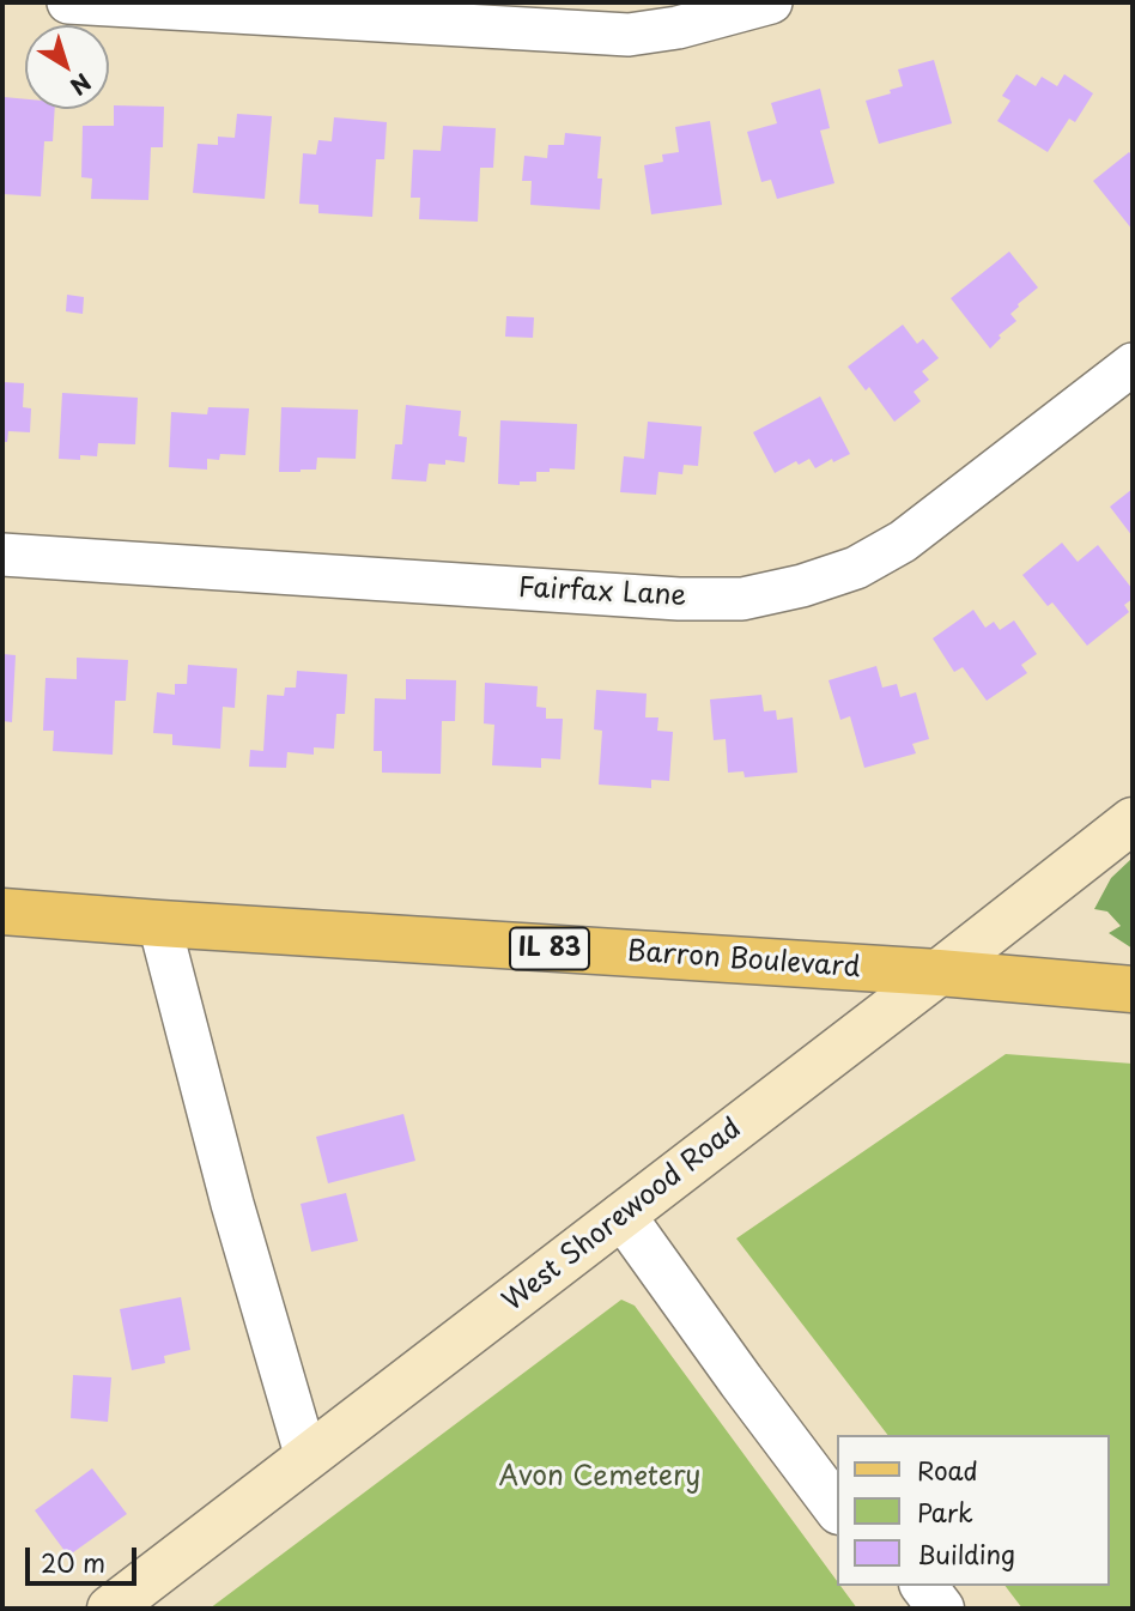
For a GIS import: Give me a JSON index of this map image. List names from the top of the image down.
{
  "streets": {
    "main road": ["IL 83", "Barron Boulevard", "West Shorewood Road"],
    "street": ["Fairfax Lane"]
  },
  "crossings": [
    ["Barron Boulevard", "West Shorewood Road"]
  ],
  "parks": ["Avon Cemetery"],
  "legend": ["Road", "Park", "Building"],
  "scale_bar": "20 m",
  "north": "bottom right"
}
